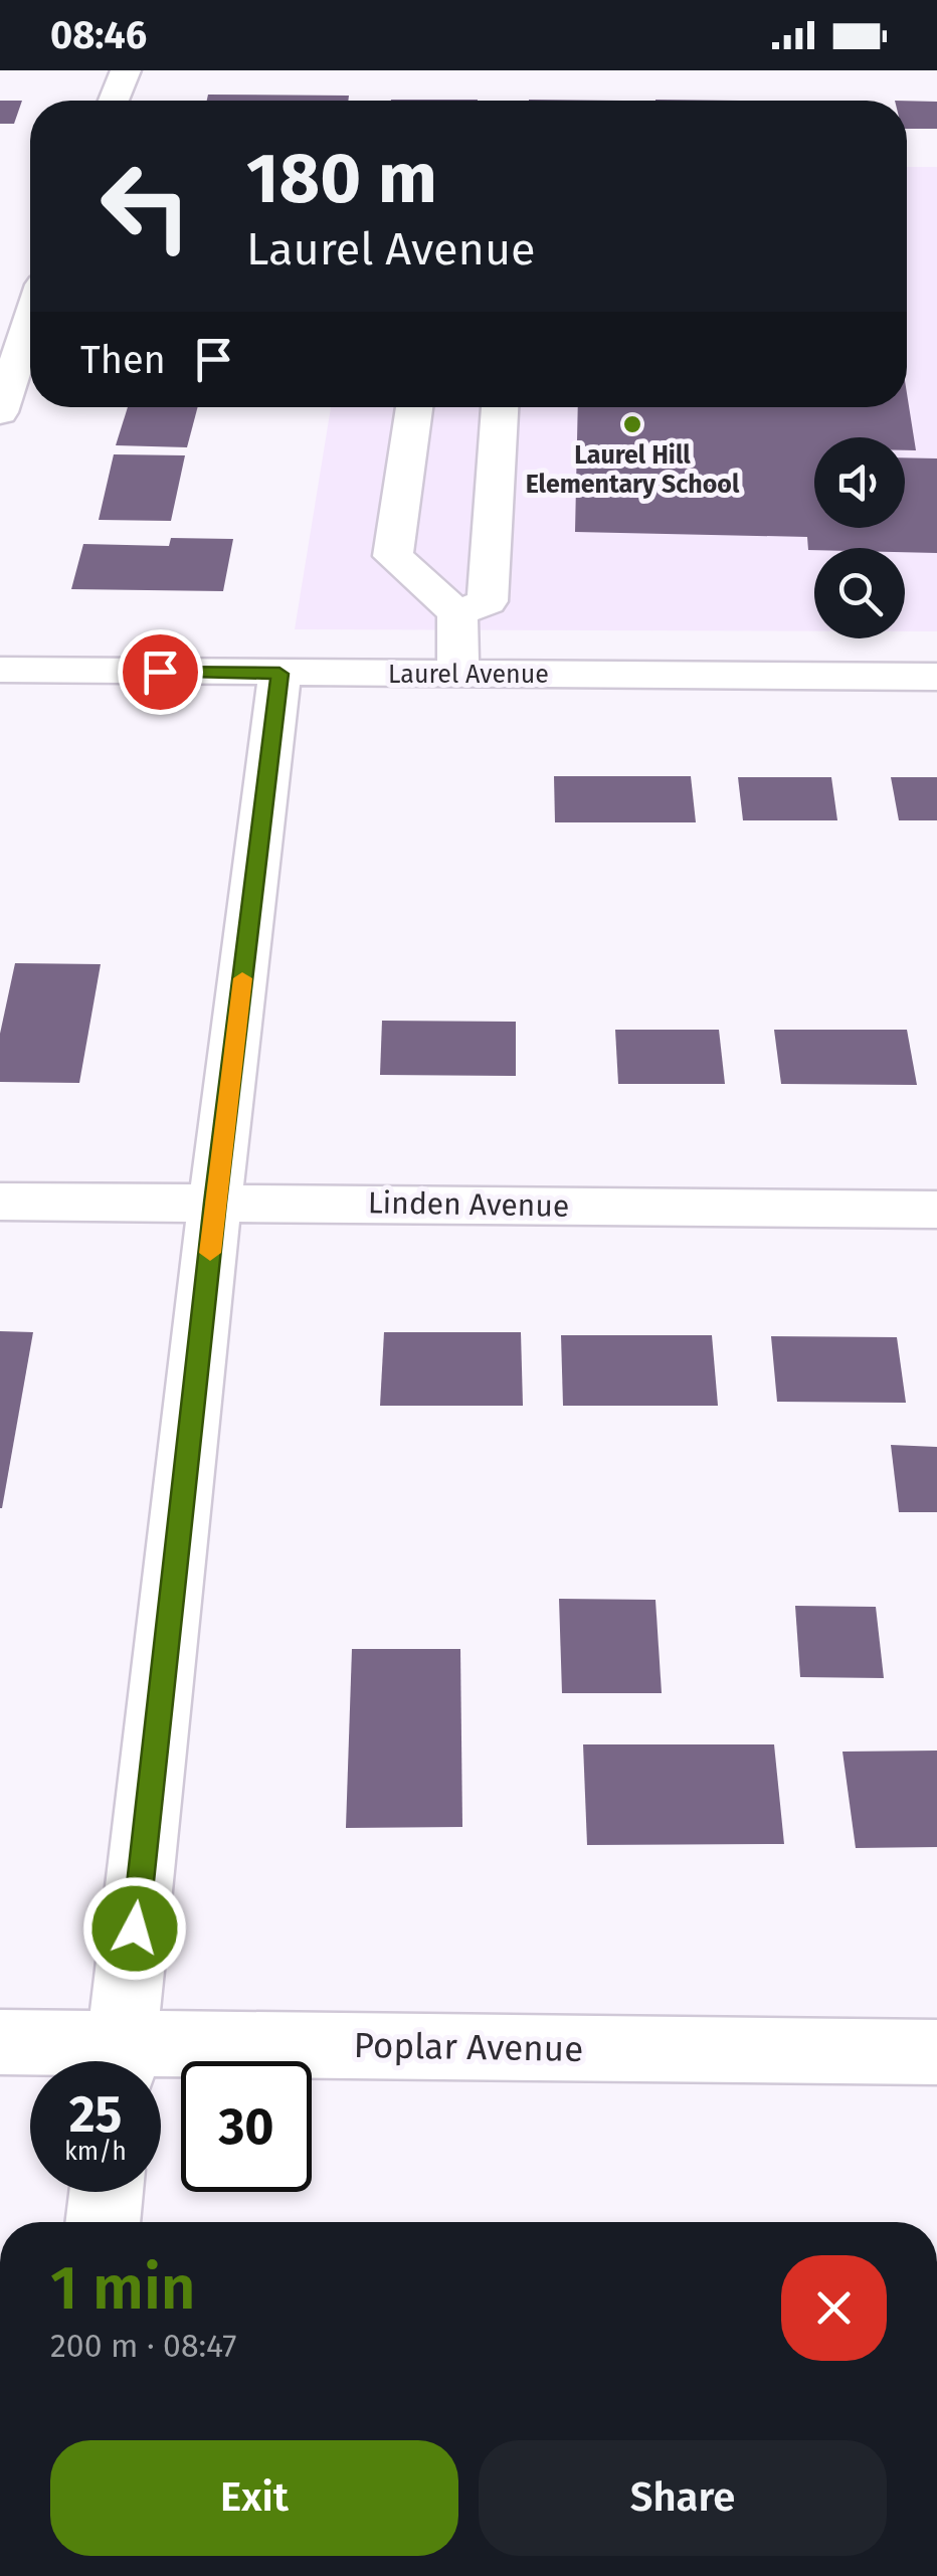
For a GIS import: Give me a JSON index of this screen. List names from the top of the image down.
{
  "streets": {
    "street": ["Laurel Avenue", "Linden Avenue", "Poplar Avenue"]
  },
  "places": ["Laurel Hill Elementary School"],
  "page": {
    "status": "08:46",
    "turn": ["180 m", "Laurel Avenue"],
    "then": "Then",
    "speed": "25 km/h",
    "limit": "30",
    "heading": ["1 min", "200 m · 08:47"],
    "buttons": ["Exit", "Share"]
  }
}
